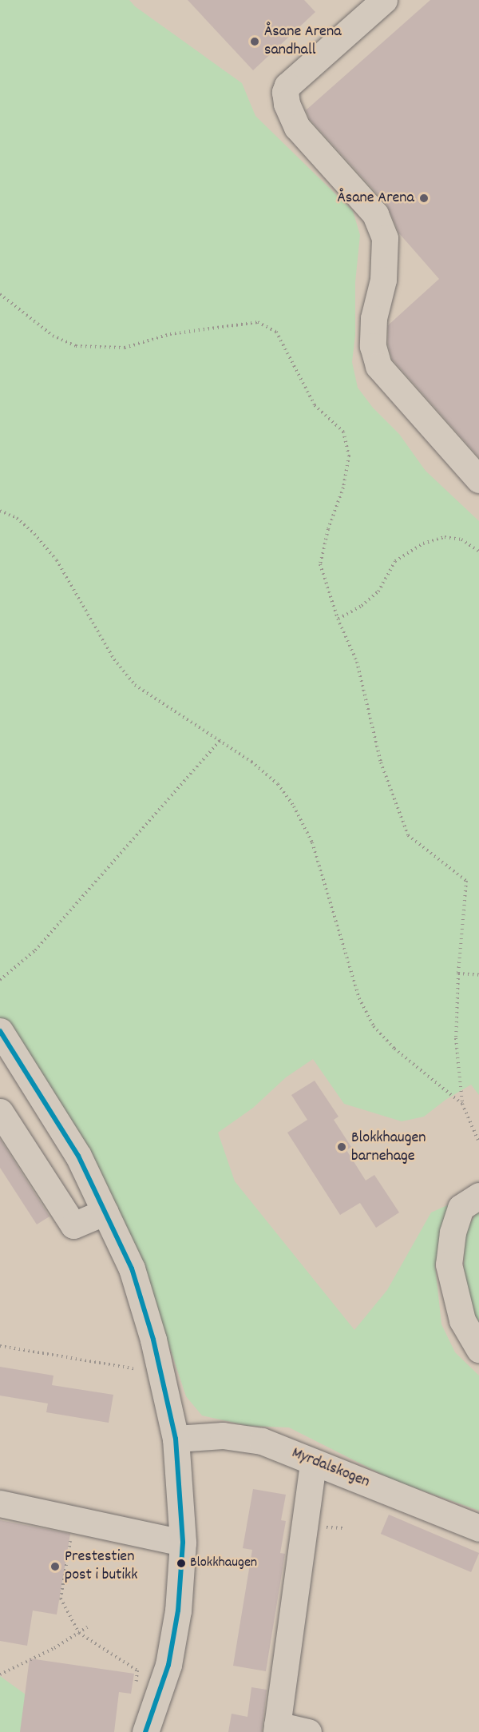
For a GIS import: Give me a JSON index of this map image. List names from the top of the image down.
{
  "streets": {
    "street": ["Myrdalskogen"]
  },
  "places": [
    "Åsane Arena sandhall",
    "Åsane Arena",
    "Blokkhaugen barnehage",
    "Blokkhaugen",
    "Prestestien post i butikk"
  ]
}
